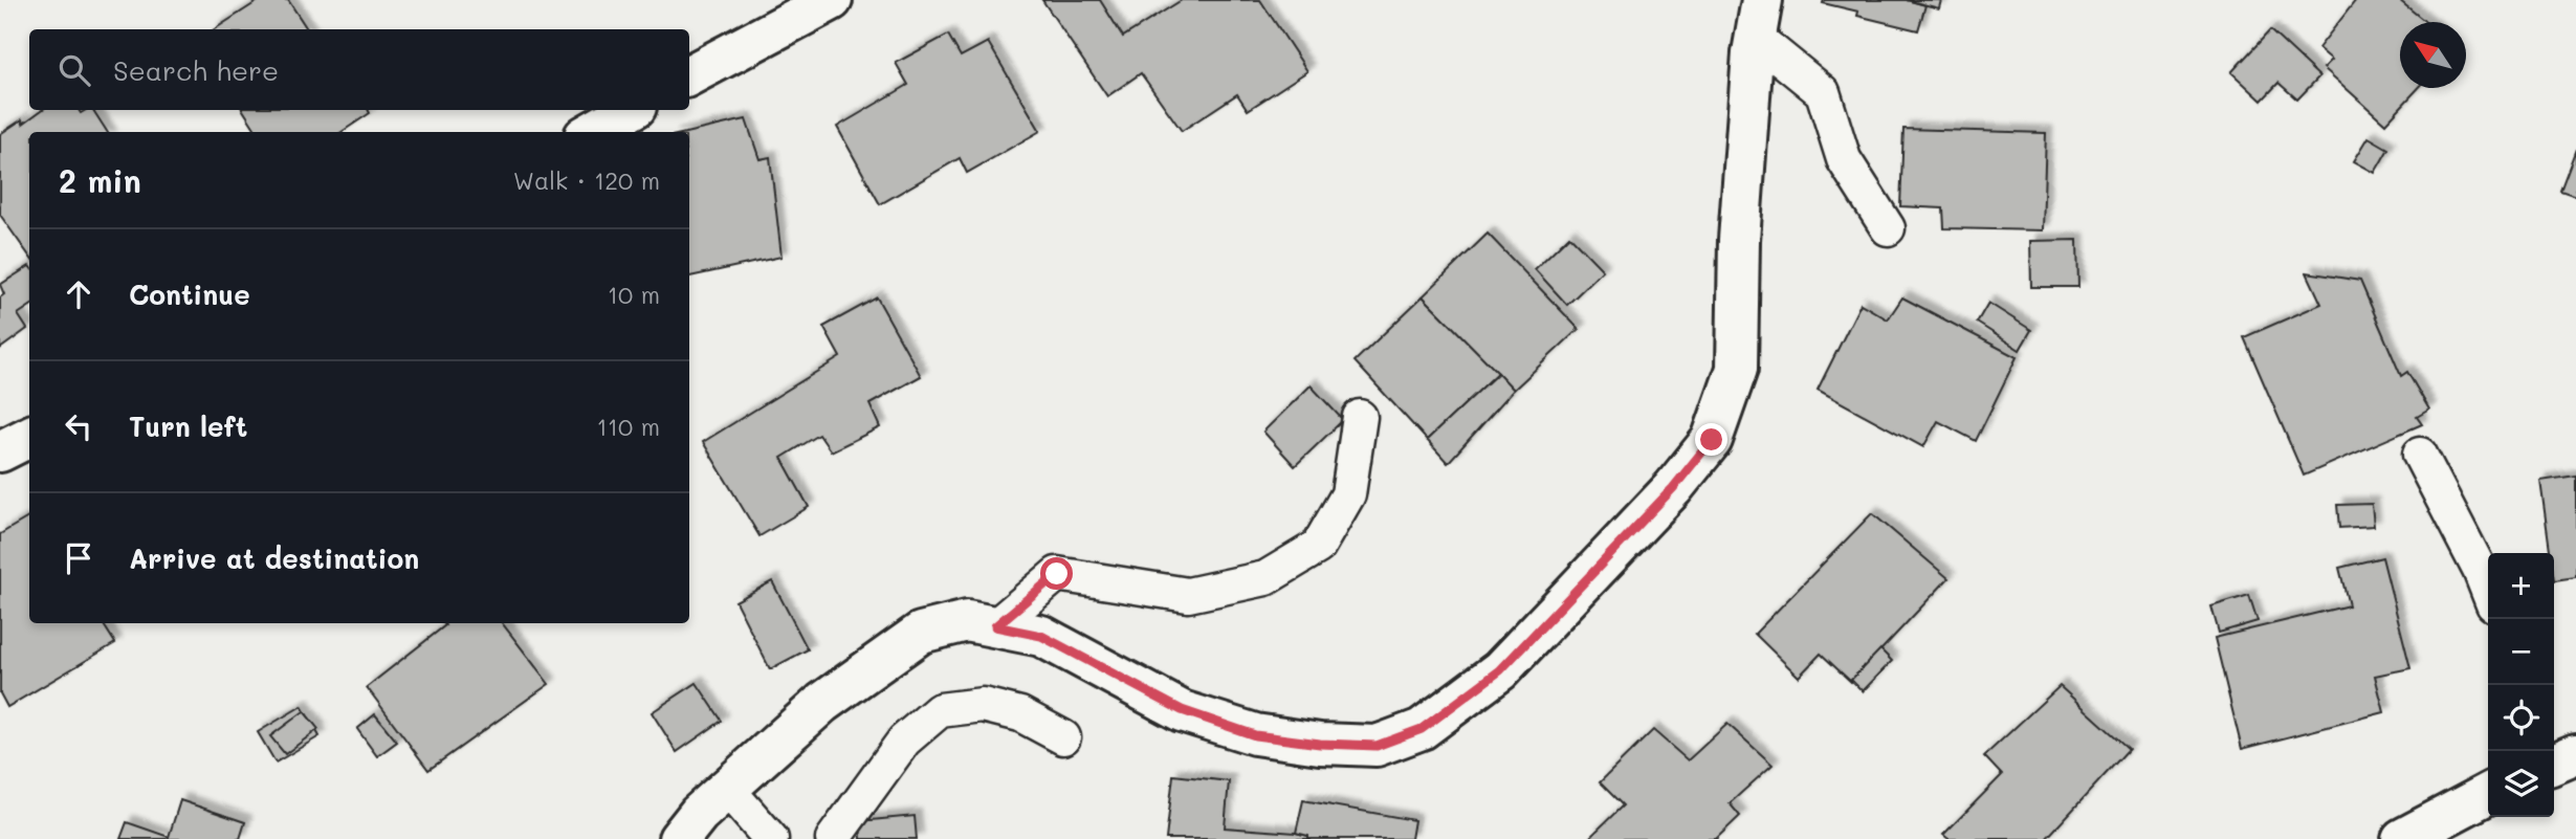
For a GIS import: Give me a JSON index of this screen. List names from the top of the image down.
{
  "north": "top left",
  "page": {
    "search": "Search here",
    "heading": ["2 min", "Walk · 120 m"],
    "list": [
      ["Continue", "10 m"],
      ["Turn left", "110 m"],
      "Arrive at destination"
    ],
    "map_buttons": ["+", "−"]
  }
}
